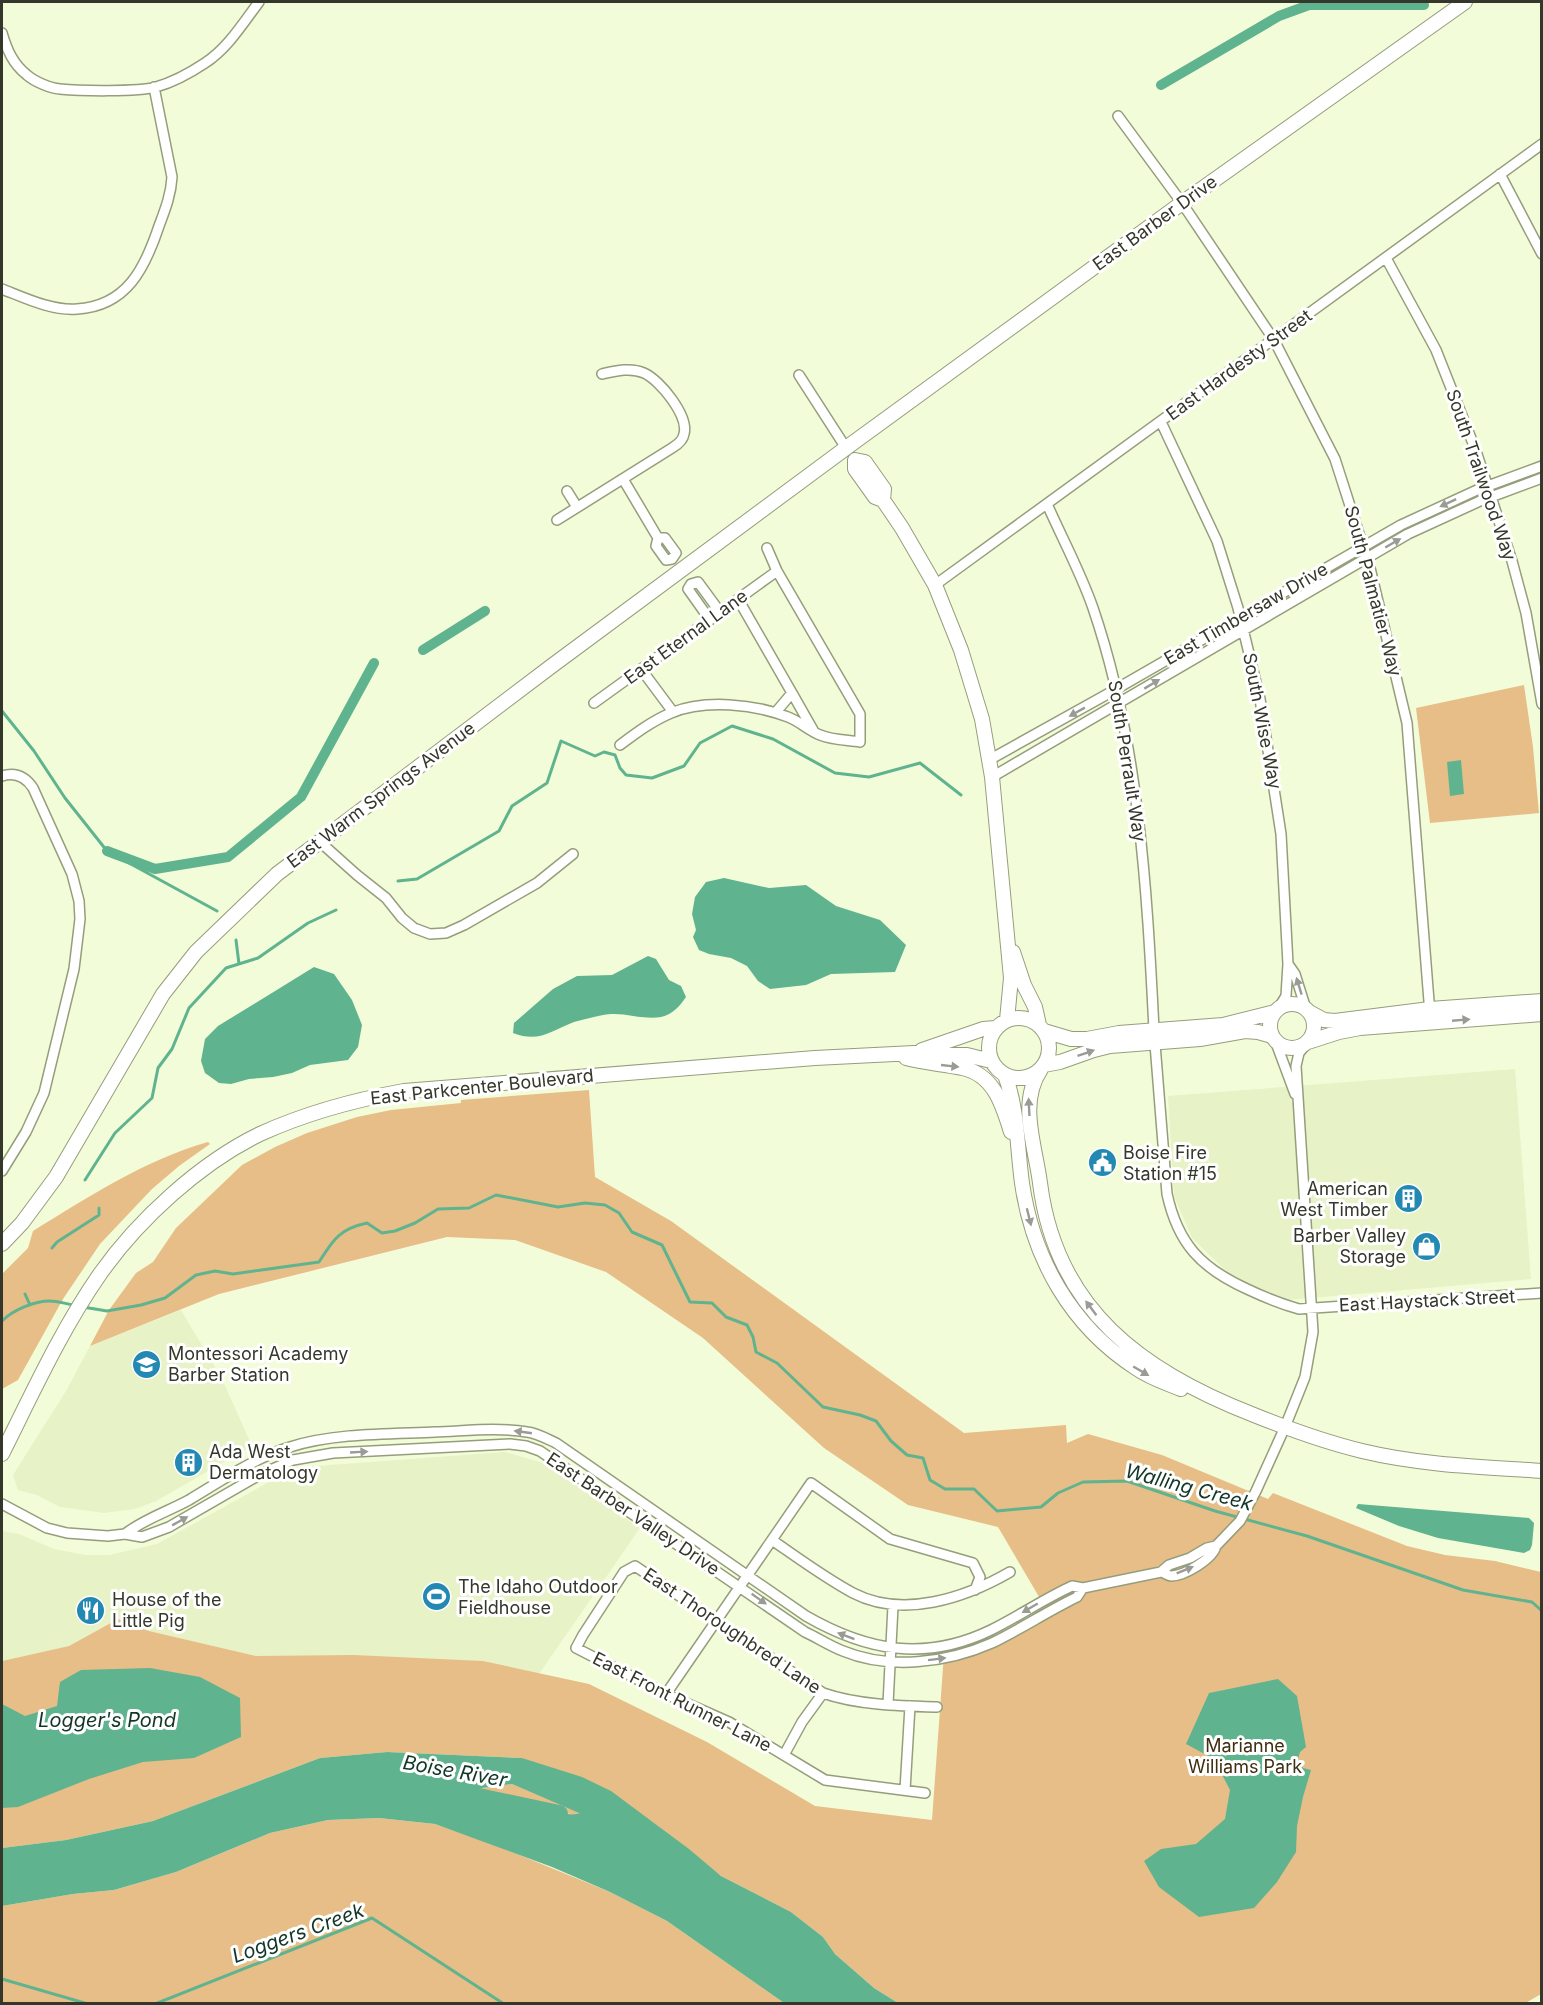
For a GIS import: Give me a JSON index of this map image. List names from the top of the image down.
{
  "streets": {
    "street": [
      "East Barber Drive",
      "East Hardesty Street",
      "South Trailwood Way",
      "South Palmatier Way",
      "East Timbersaw Drive",
      "East Eternal Lane",
      "South Wise Way",
      "South Perrault Way",
      "East Warm Springs Avenue",
      "East Parkcenter Boulevard",
      "East Haystack Street",
      "East Barber Valley Drive",
      "East Thoroughbred Lane",
      "East Front Runner Lane"
    ]
  },
  "crossings": [
    ["East Barber Drive", "South Palmatier Way"],
    ["East Barber Drive", "East Warm Springs Avenue"],
    ["East Hardesty Street", "South Trailwood Way"],
    ["East Hardesty Street", "South Palmatier Way"],
    ["East Hardesty Street", "South Wise Way"],
    ["East Hardesty Street", "South Perrault Way"],
    ["South Trailwood Way", "East Timbersaw Drive"],
    ["South Palmatier Way", "East Timbersaw Drive"],
    ["East Timbersaw Drive", "South Wise Way"],
    ["East Timbersaw Drive", "South Perrault Way"],
    ["South Perrault Way", "East Haystack Street"],
    ["East Thoroughbred Lane", "East Front Runner Lane"]
  ],
  "water": [
    "Walling Creek",
    "Logger's Pond",
    "Boise River",
    "Loggers Creek"
  ],
  "parks": ["Marianne Williams Park"],
  "places": {
    "public building": ["Boise Fire Station #15"],
    "building": ["American West Timber", "Ada West Dermatology"],
    "shop": ["Barber Valley Storage"],
    "school or university": ["Montessori Academy Barber Station"],
    "sports": ["The Idaho Outdoor Fieldhouse"],
    "restaurant": ["House of the Little Pig"]
  }
}
